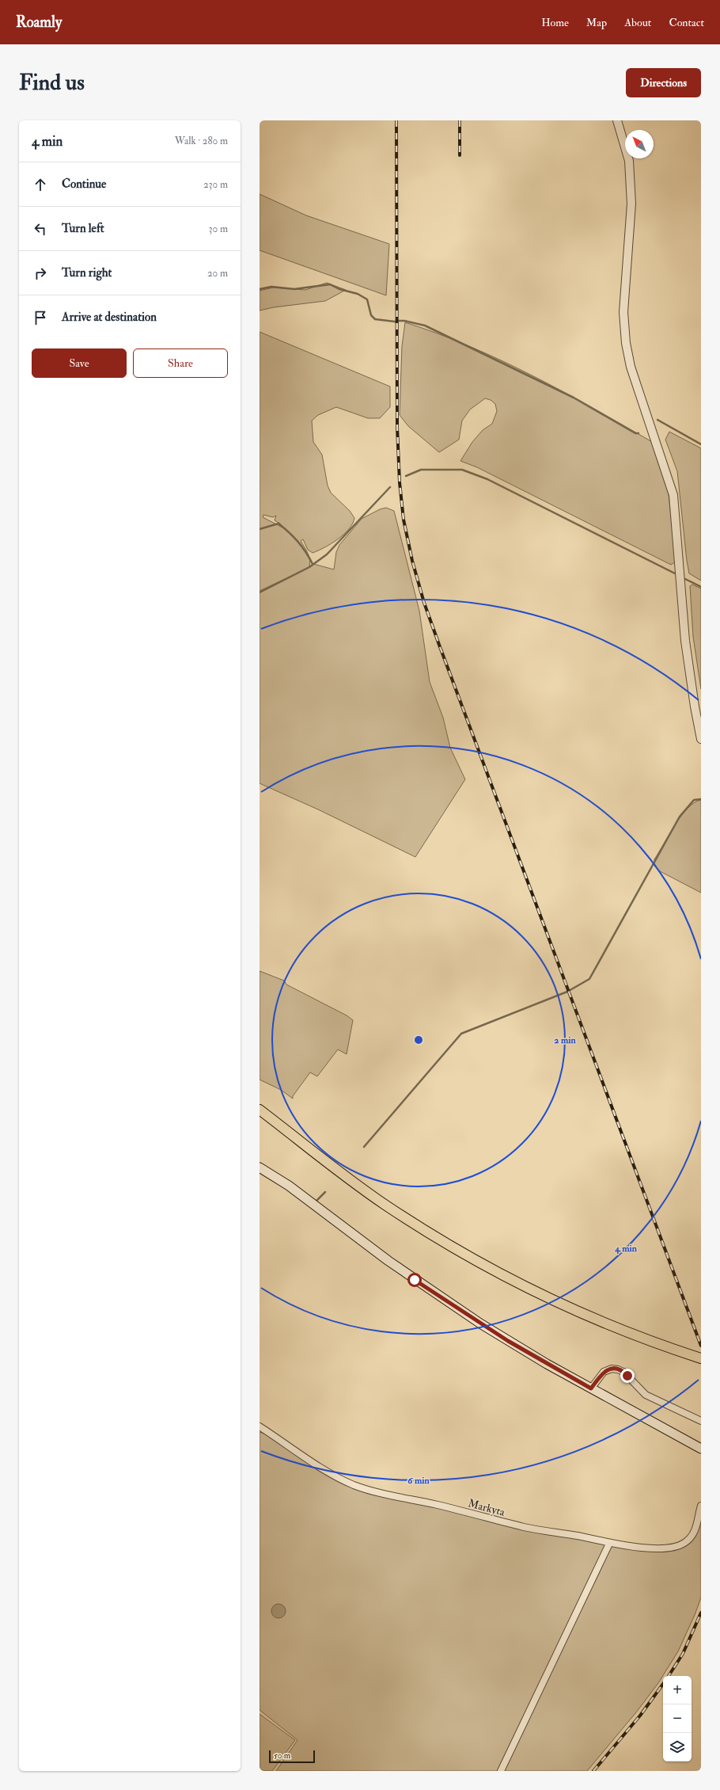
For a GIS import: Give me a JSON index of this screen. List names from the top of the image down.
{
  "streets": {
    "street": ["Markyta"]
  },
  "scale_bar": "50 m",
  "north": "top left",
  "page": {
    "header": "Roamly",
    "nav": [
      "Home",
      "Map",
      "About",
      "Contact"
    ],
    "buttons": [
      "Directions",
      ["Save", "Share"]
    ],
    "title": "Find us",
    "heading": ["4 min", "Walk · 280 m"],
    "list": [
      ["Continue", "230 m"],
      ["Turn left", "30 m"],
      ["Turn right", "20 m"],
      "Arrive at destination"
    ],
    "map_buttons": ["+", "−"],
    "scale": "50 m"
  },
  "rings": ["2 min", "4 min", "6 min"]
}
